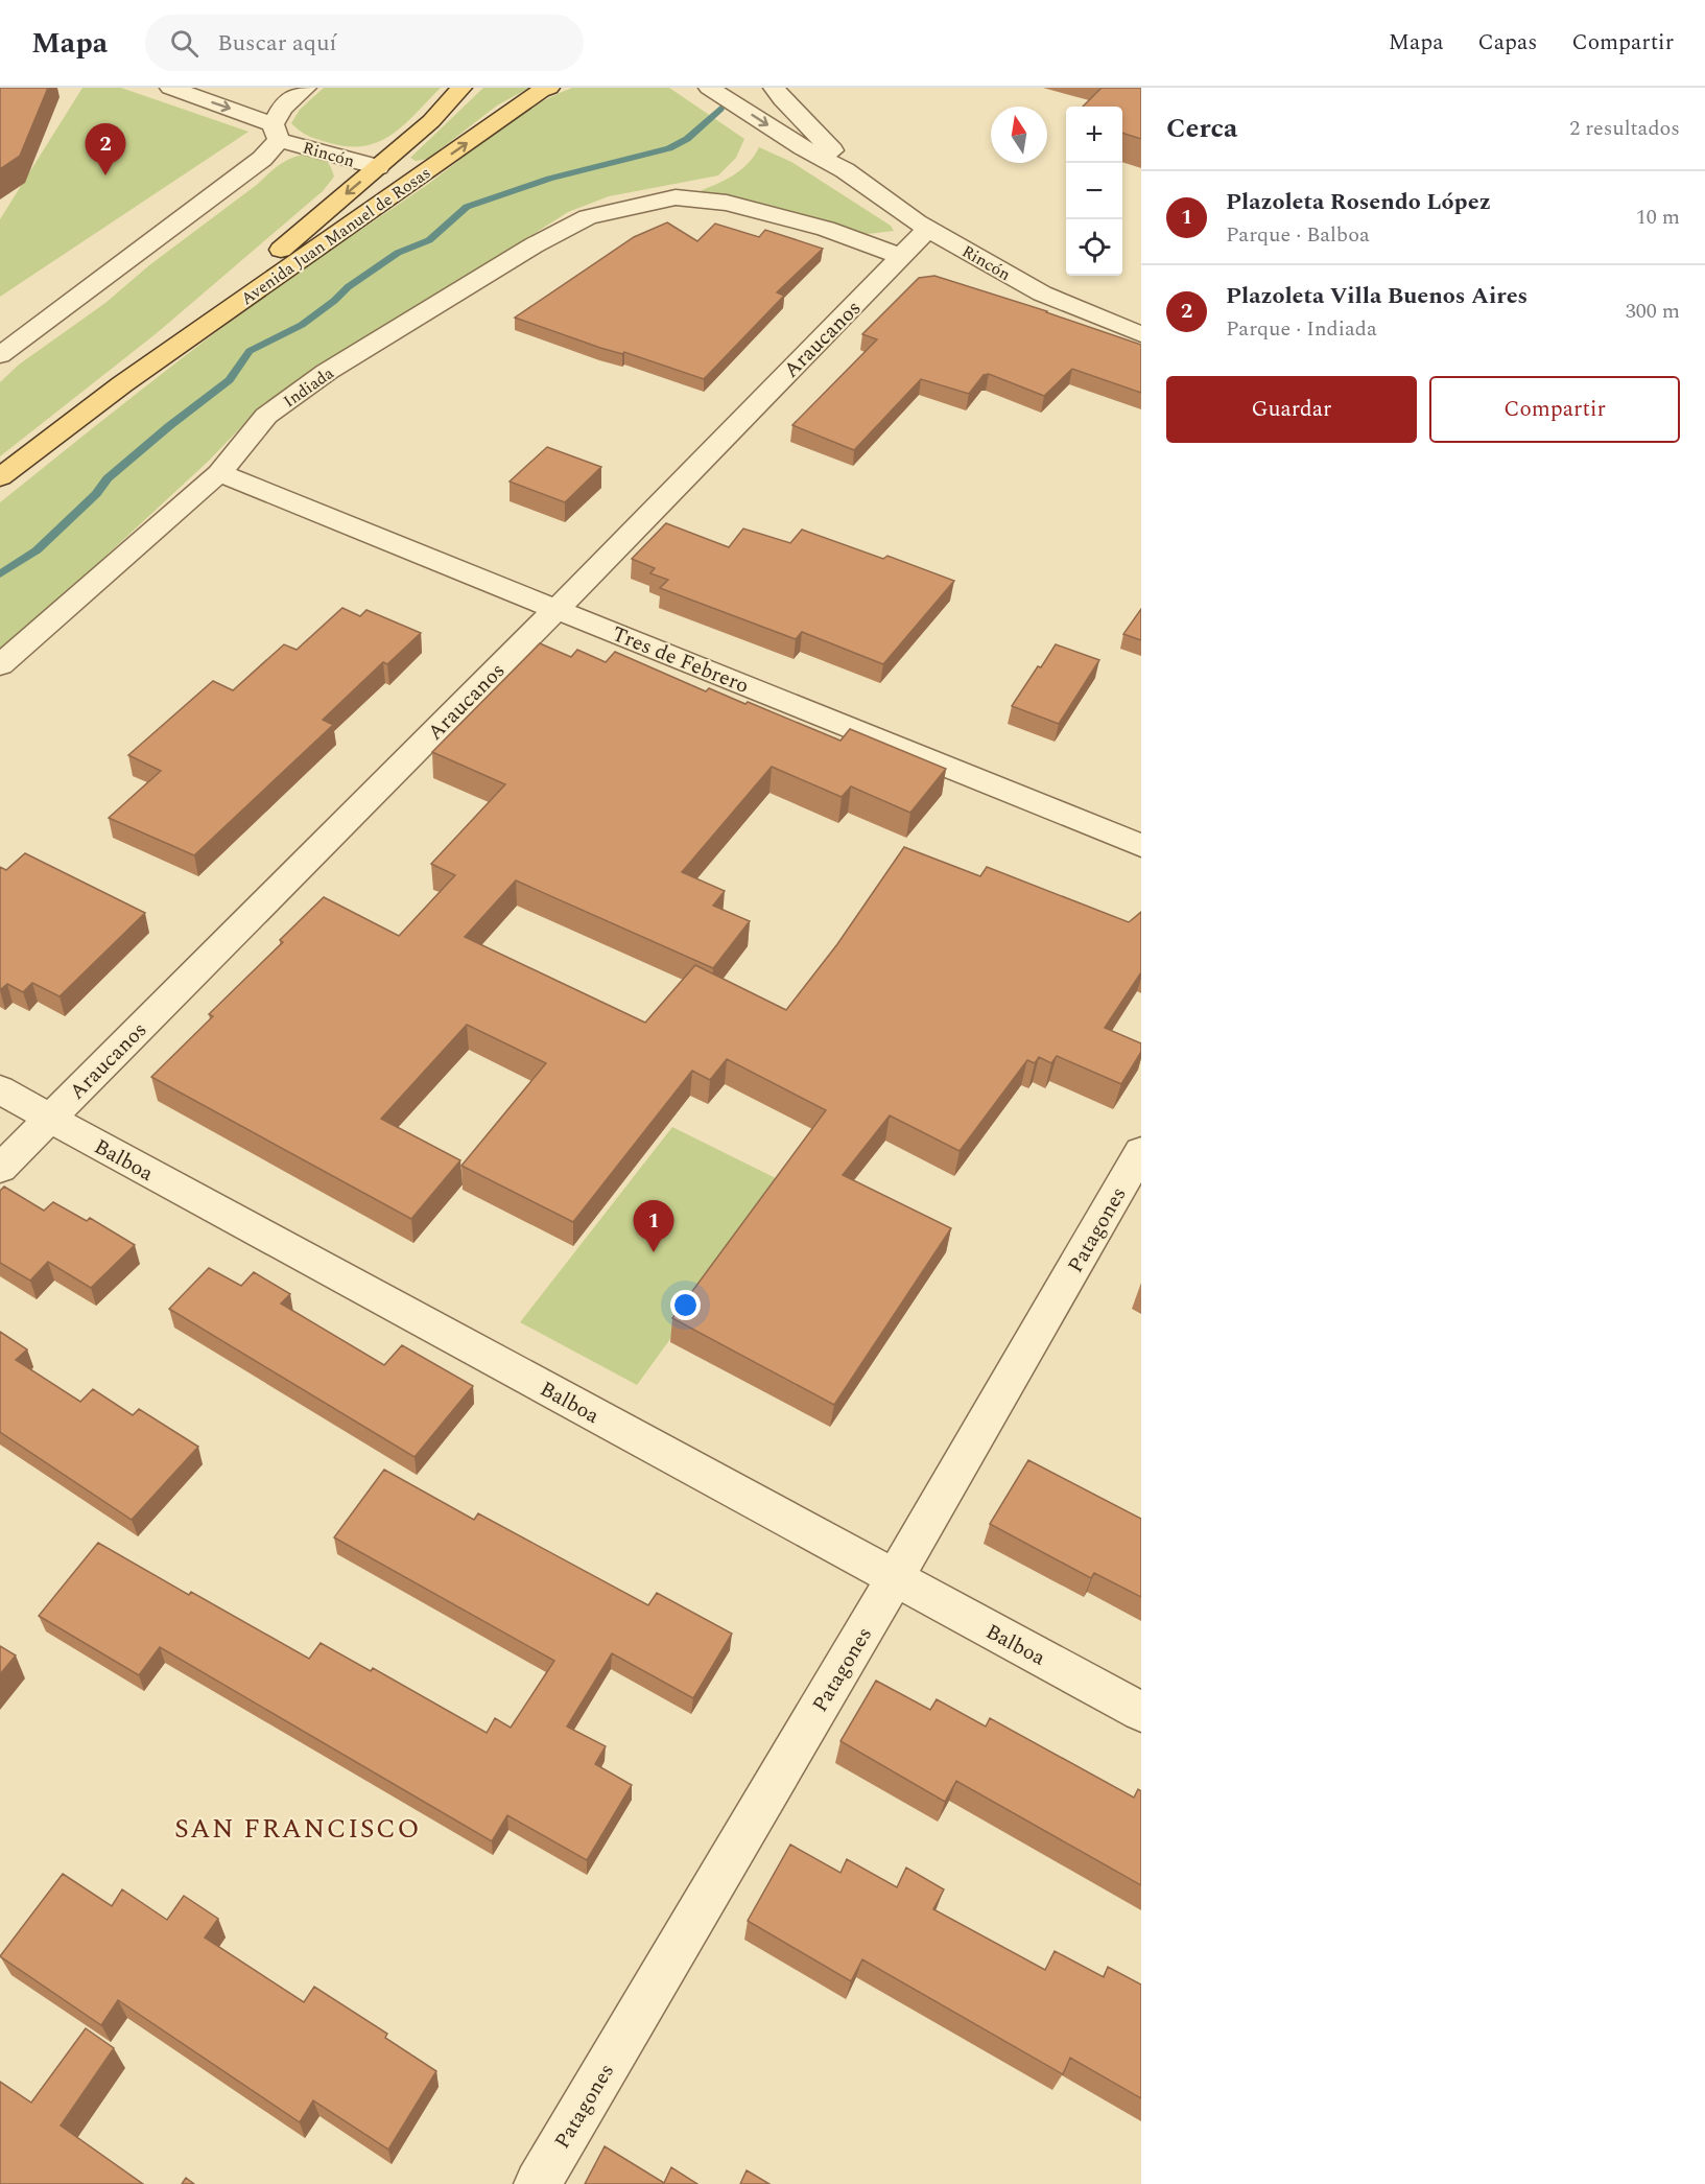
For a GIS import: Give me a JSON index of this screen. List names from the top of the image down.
{
  "streets": {
    "main road": ["Avenida Juan Manuel de Rosas"],
    "street": [
      "Rincón",
      "Araucanos",
      "Indiada",
      "Tres de Febrero",
      "Balboa",
      "Patagones"
    ]
  },
  "crossings": [
    ["Rincón", "Avenida Juan Manuel de Rosas"],
    ["Rincón", "Araucanos"],
    ["Araucanos", "Indiada"],
    ["Araucanos", "Tres de Febrero"],
    ["Araucanos", "Balboa"],
    ["Indiada", "Tres de Febrero"],
    ["Balboa", "Patagones"]
  ],
  "districts": ["SAN FRANCISCO"],
  "north": "top",
  "page": {
    "header": "Mapa",
    "search": "Buscar aquí",
    "nav": ["Mapa", "Capas", "Compartir"],
    "heading": ["Cerca", "2 resultados"],
    "map_buttons": ["+", "−"],
    "pins": ["2", "1"],
    "list": [
      {
        "mark": "1",
        "name": "Plazoleta Rosendo López",
        "note": "Parque · Balboa",
        "value": "10 m"
      },
      {
        "mark": "2",
        "name": "Plazoleta Villa Buenos Aires",
        "note": "Parque · Indiada",
        "value": "300 m"
      }
    ],
    "buttons": ["Guardar", "Compartir"]
  }
}
